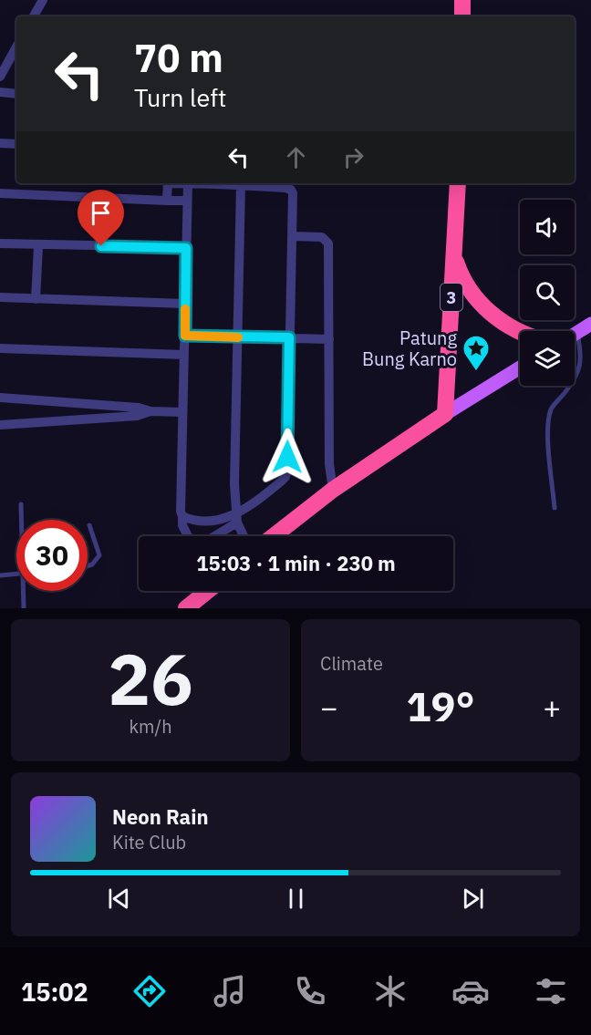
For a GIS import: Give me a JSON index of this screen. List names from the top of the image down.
{
  "streets": {
    "highway": ["3"]
  },
  "places": {
    "place": ["Patung Bung Karno"]
  },
  "page": {
    "turn": ["70 m", "Turn left"],
    "limit": "30",
    "trip": "15:03 · 1 min · 230 m",
    "tile": [
      ["26", "km/h"],
      "Climate"
    ],
    "heat": ["−", "19°", "+"],
    "song": ["Neon Rain", "Kite Club"],
    "tabs": "15:02"
  }
}
